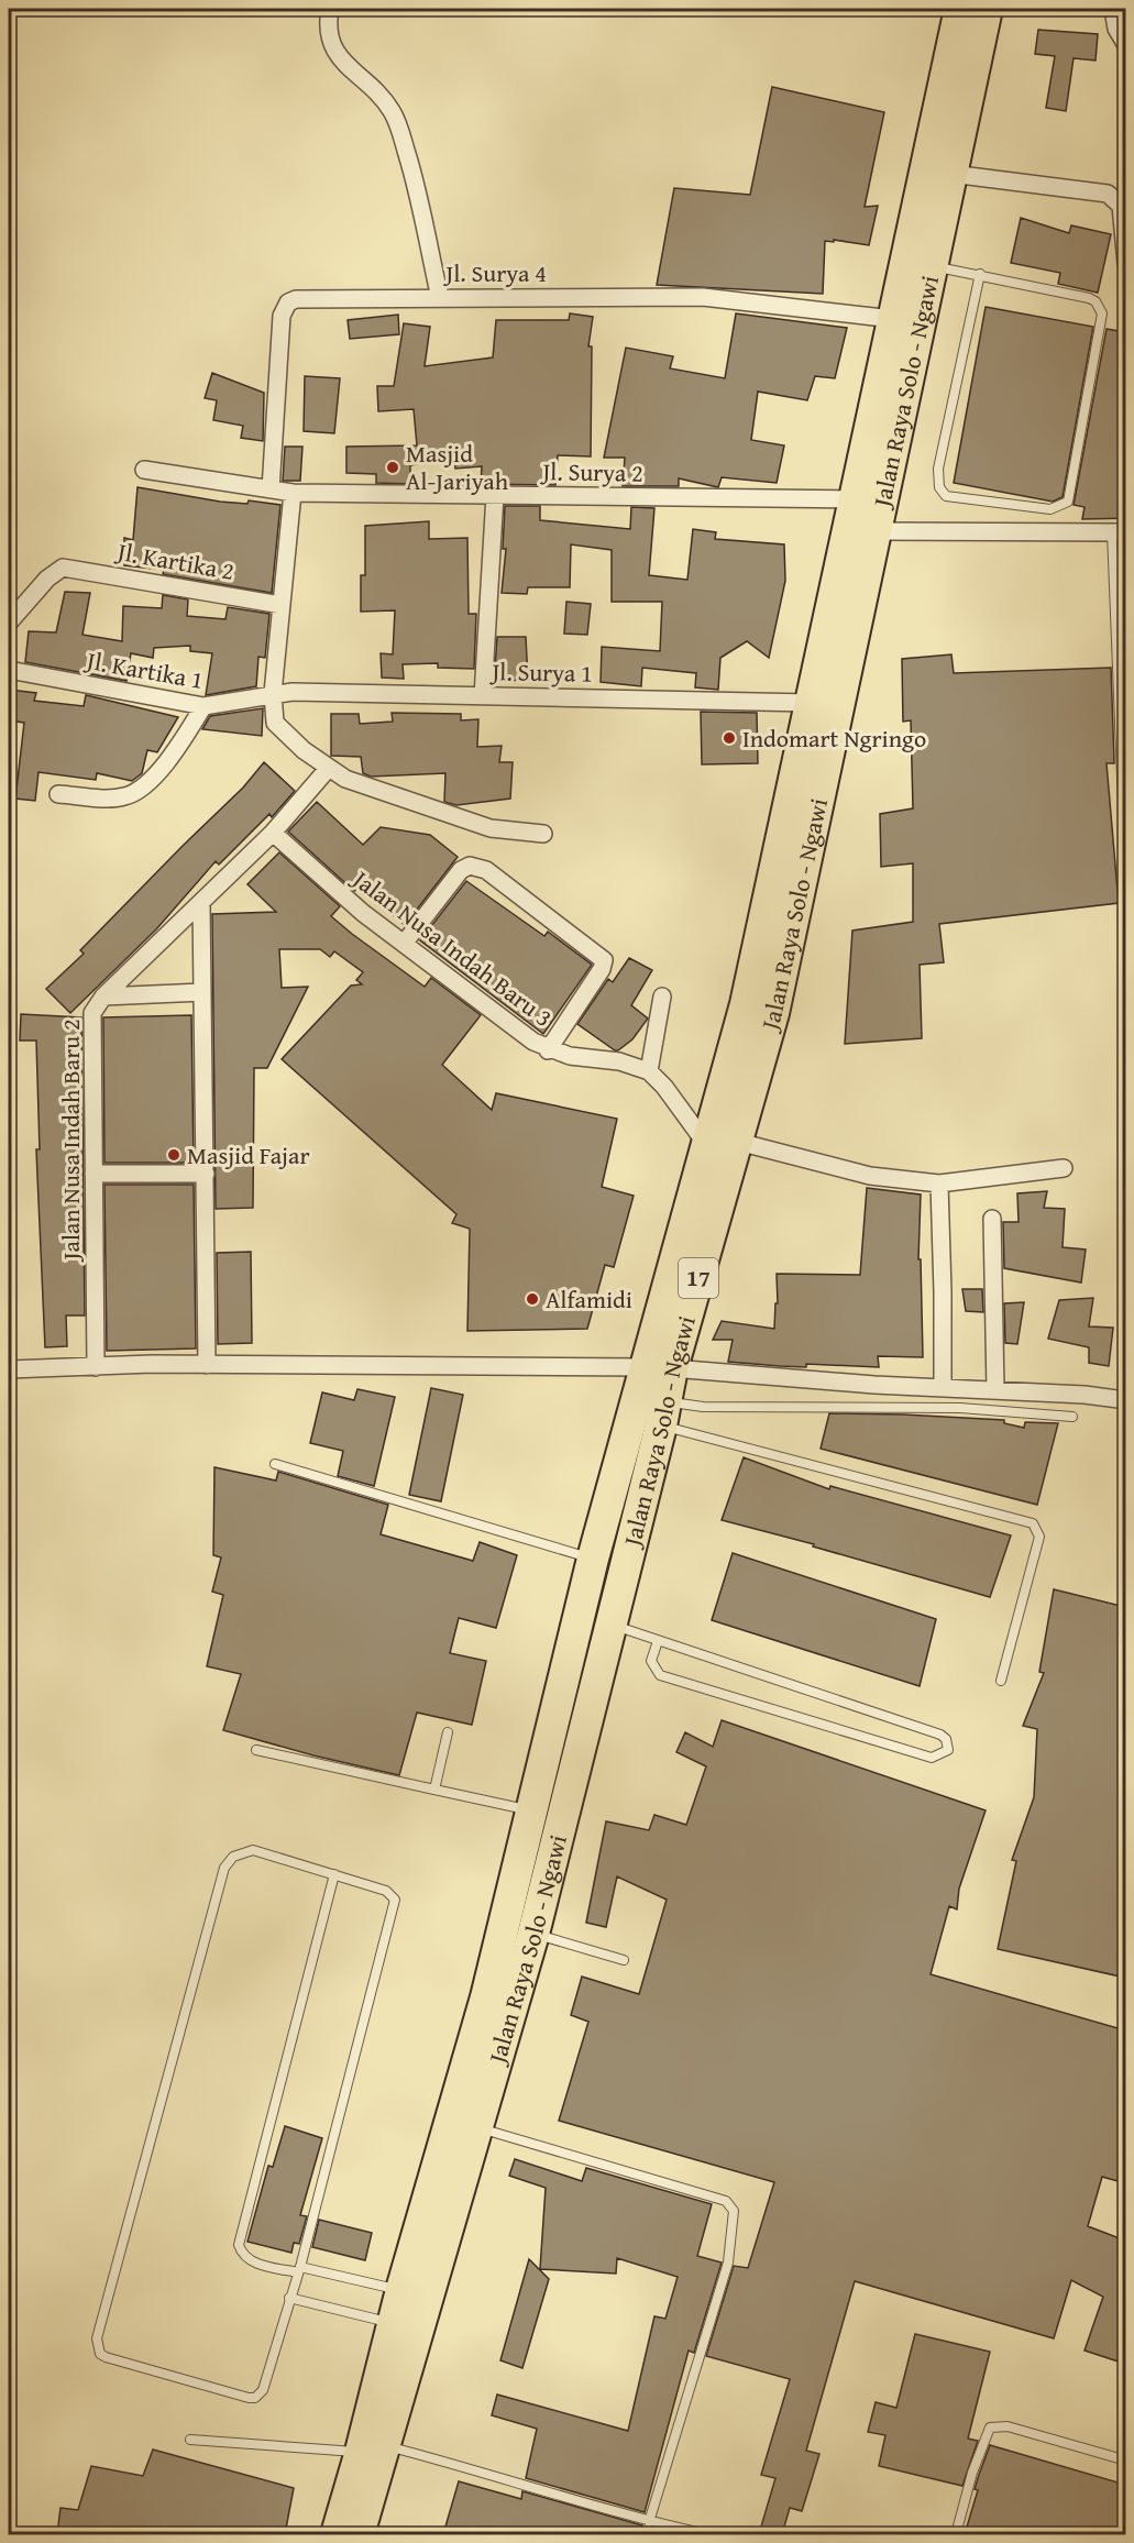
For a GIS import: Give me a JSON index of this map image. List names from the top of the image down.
{
  "streets": {
    "highway": ["Jalan Raya Solo - Ngawi", "17"],
    "street": [
      "Jl. Surya 4",
      "Jl. Surya 2",
      "Jl. Kartika 2",
      "Jl. Kartika 1",
      "Jl. Surya 1",
      "Jalan Nusa Indah Baru 3",
      "Jalan Nusa Indah Baru 2"
    ]
  },
  "crossings": [
    ["Jl. Surya 4", "Jalan Raya Solo - Ngawi"],
    ["Jl. Surya 4", "Jl. Surya 2"],
    ["Jalan Raya Solo - Ngawi", "Jl. Surya 2"],
    ["Jalan Raya Solo - Ngawi", "Jl. Surya 1"],
    ["Jl. Kartika 1", "Jl. Surya 1"],
    ["Jalan Nusa Indah Baru 3", "Jalan Nusa Indah Baru 2"]
  ],
  "places": [
    "Masjid Al-Jariyah",
    "Indomart Ngringo",
    "Masjid Fajar",
    "Alfamidi"
  ]
}
